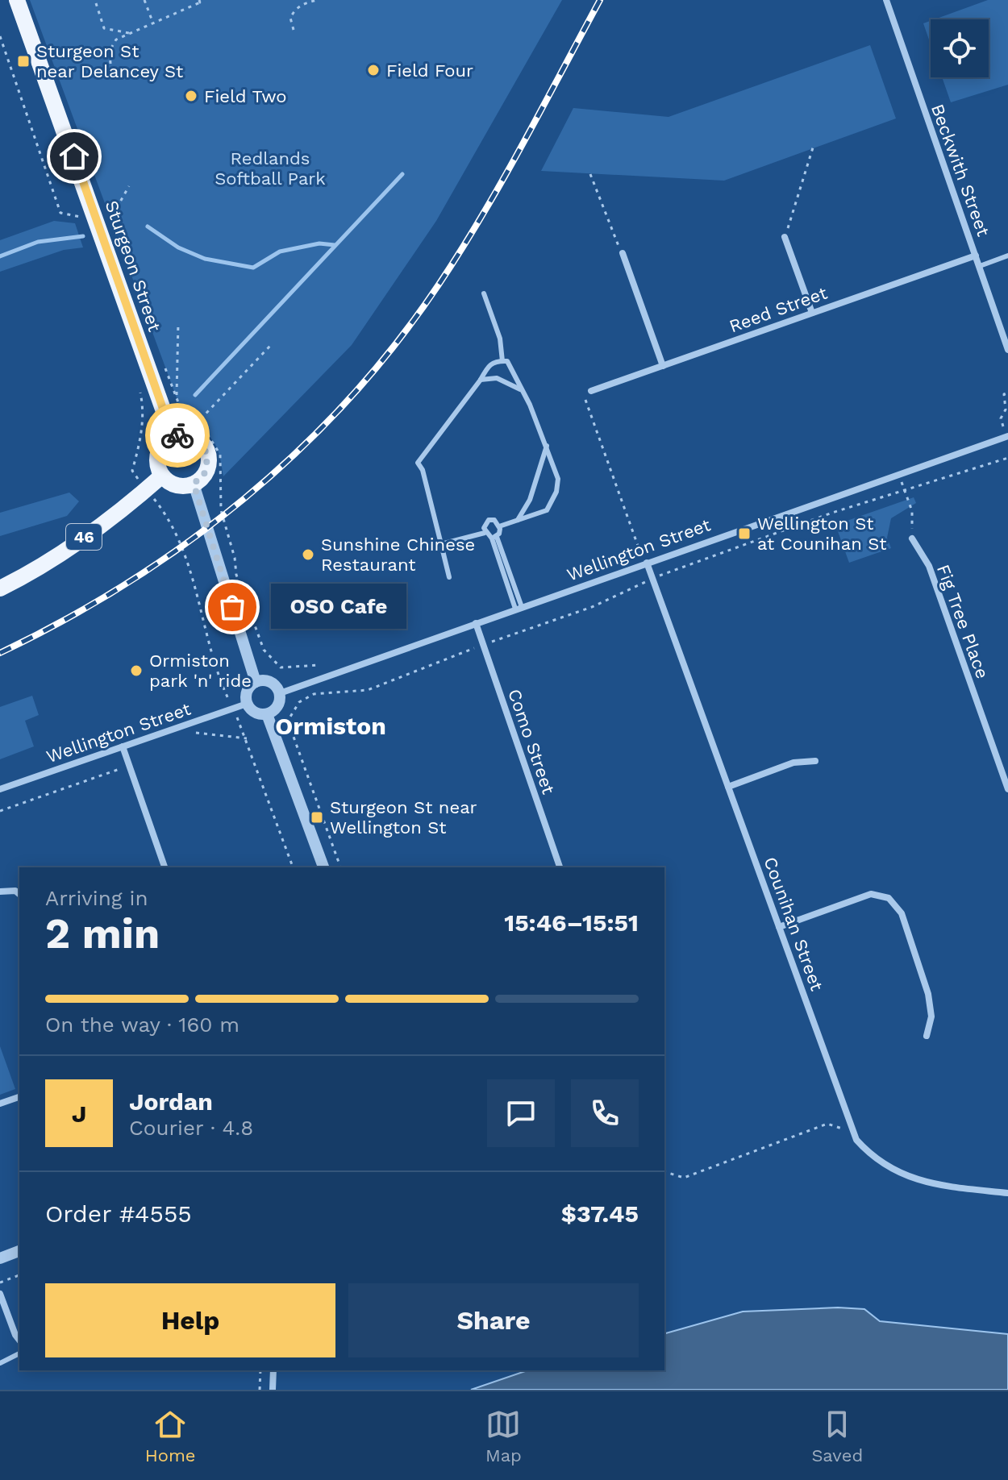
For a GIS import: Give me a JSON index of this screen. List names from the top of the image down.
{
  "streets": {
    "main road": ["Sturgeon Street", "46"],
    "street": [
      "Beckwith Street",
      "Reed Street",
      "Wellington Street",
      "Fig Tree Place",
      "Como Street",
      "Counihan Street"
    ]
  },
  "crossings": [
    ["Beckwith Street", "Reed Street"],
    ["Sturgeon Street", "46"],
    ["Wellington Street", "Como Street"],
    ["Wellington Street", "Counihan Street"]
  ],
  "districts": ["Ormiston"],
  "parks": ["Redlands Softball Park"],
  "places": {
    "transit": ["Sturgeon St near Delancey St", "Wellington St at Counihan St", "Sturgeon St near Wellington St"],
    "other": [
      "Field Four",
      "Field Two",
      "Sunshine Chinese Restaurant",
      "OSO Cafe",
      "Ormiston park 'n' ride"
    ]
  },
  "page": {
    "bubble": "OSO Cafe",
    "heading": ["2 min", "Arriving in", "15:46–15:51"],
    "panel": [
      "Jordan",
      "Courier · 4.8",
      "Order #4555",
      "$37.45"
    ],
    "bar": "On the way · 160 m",
    "round": "J",
    "buttons": ["Help", "Share"],
    "tabs": ["Home", "Map", "Saved"]
  }
}
